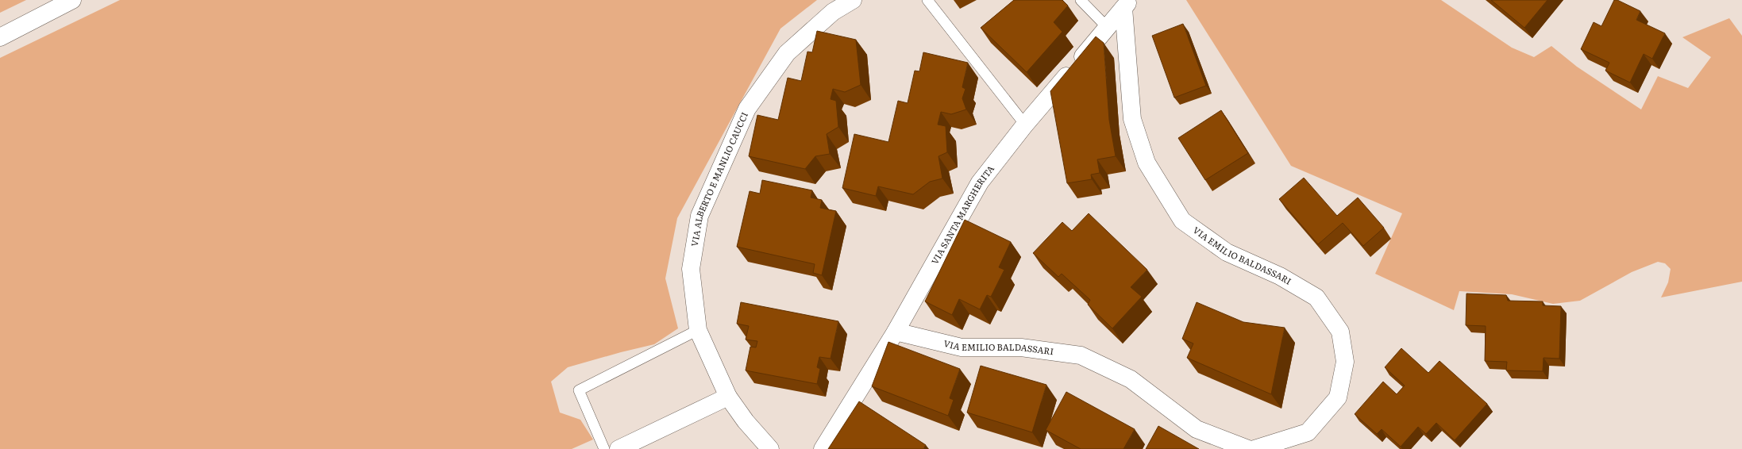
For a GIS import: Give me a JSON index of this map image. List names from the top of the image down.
{
  "streets": {
    "street": ["VIA ALBERTO E MANLIO CAUCCI", "VIA SANTA MARGHERITA", "VIA EMILIO BALDASSARI"]
  },
  "crossings": [
    ["VIA SANTA MARGHERITA", "VIA EMILIO BALDASSARI"]
  ]
}
